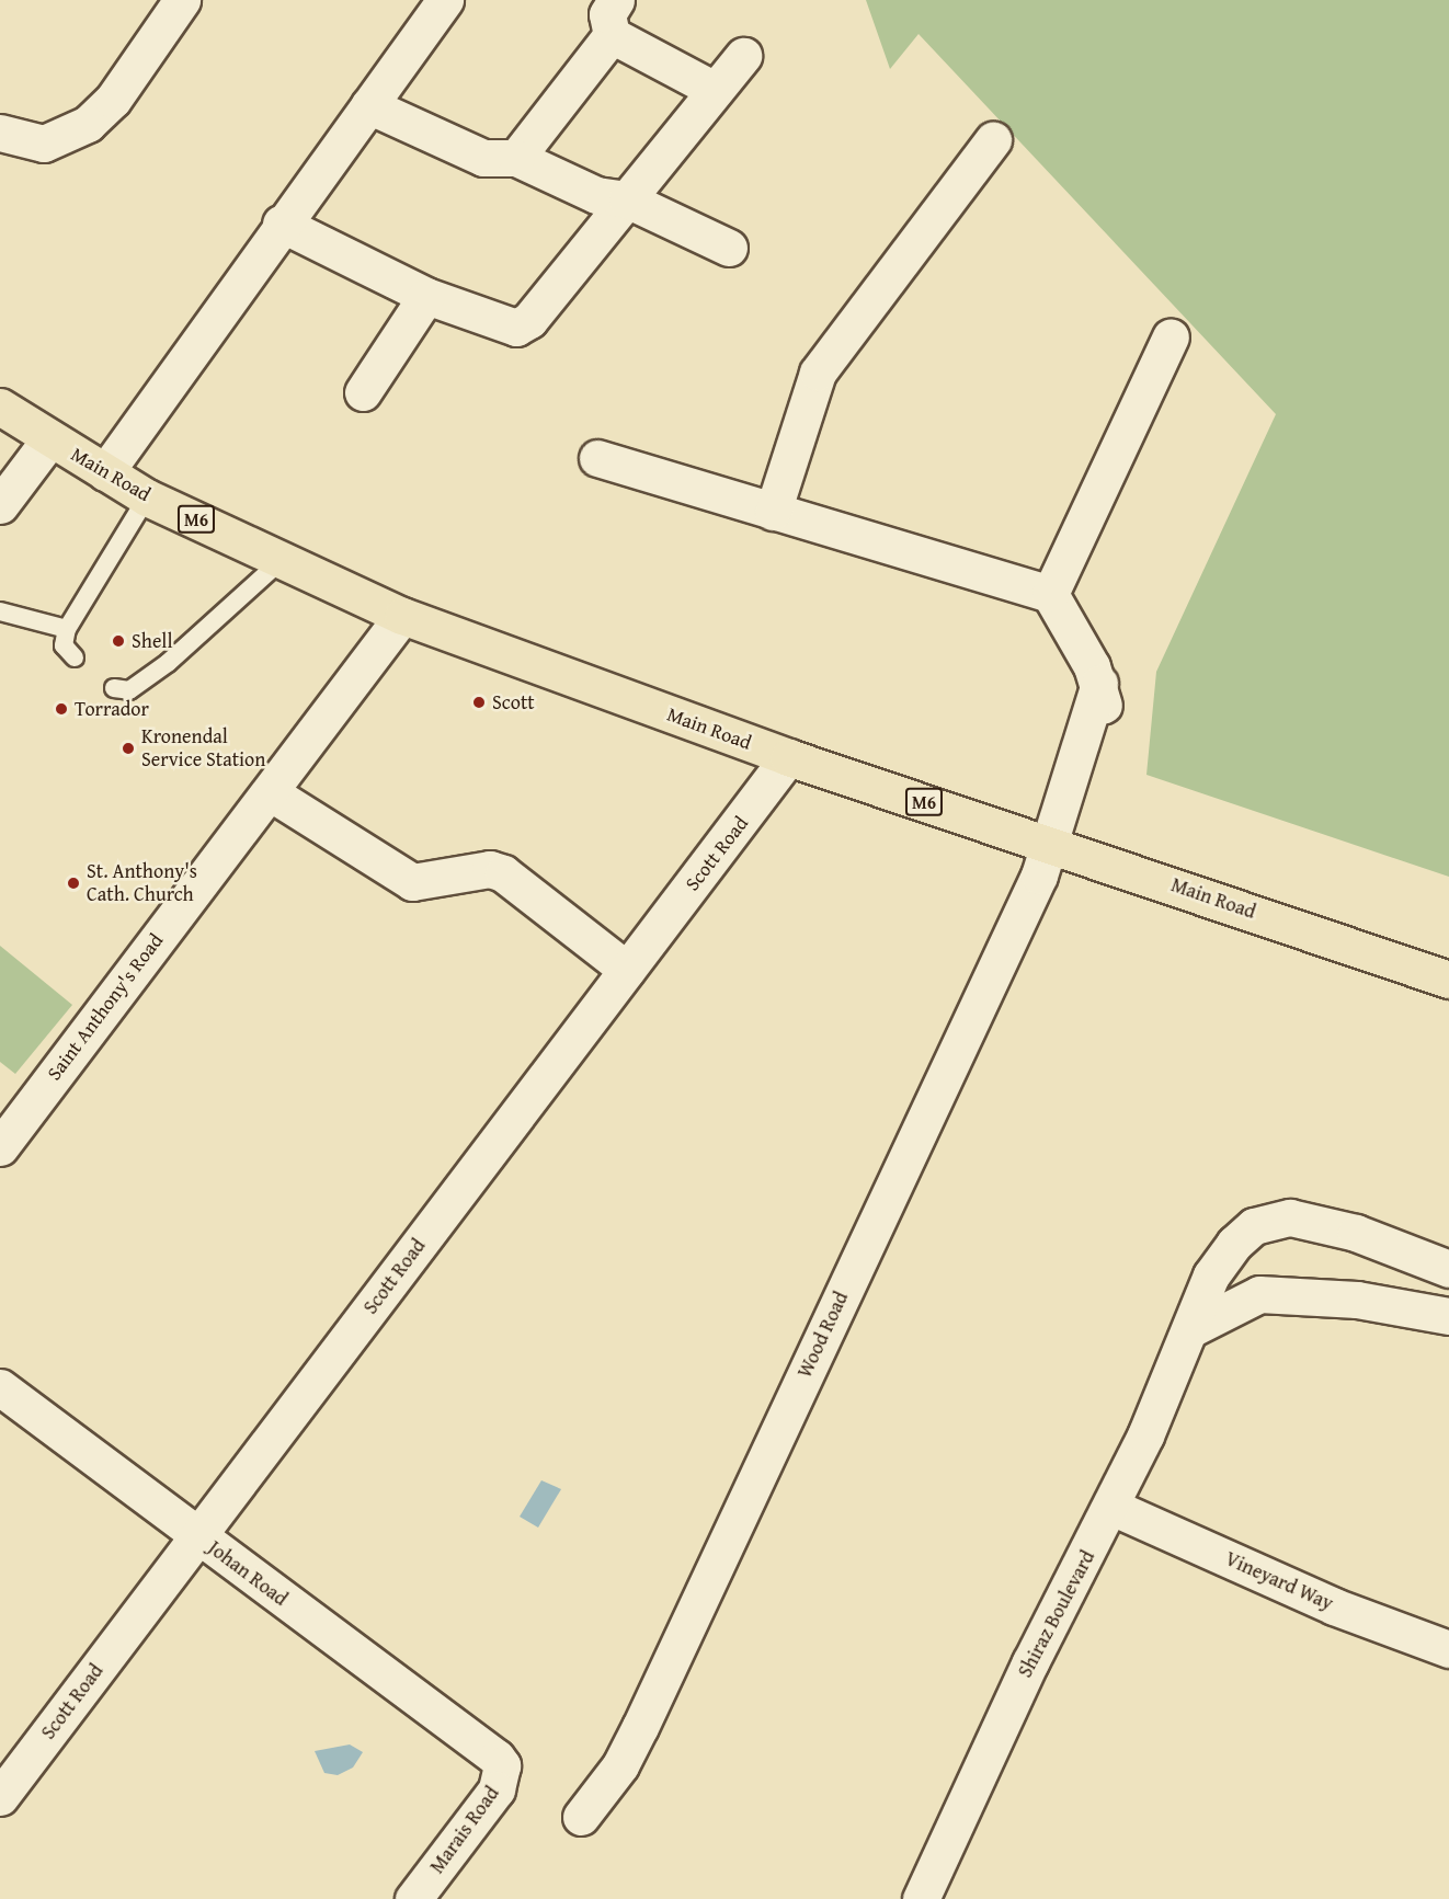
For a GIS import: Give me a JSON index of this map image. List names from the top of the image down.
{
  "streets": {
    "main road": ["Main Road", "M6"],
    "street": [
      "Scott Road",
      "Saint Anthony's Road",
      "Wood Road",
      "Johan Road",
      "Vineyard Way",
      "Shiraz Boulevard",
      "Marais Road"
    ]
  },
  "crossings": [
    ["Main Road", "Scott Road"],
    ["Main Road", "Saint Anthony's Road"],
    ["Main Road", "Wood Road"],
    ["Scott Road", "Johan Road"],
    ["Johan Road", "Marais Road"],
    ["Vineyard Way", "Shiraz Boulevard"]
  ],
  "places": [
    "Shell",
    "Scott",
    "Torrador",
    "Kronendal Service Station",
    "St. Anthony's Cath. Church"
  ]
}
